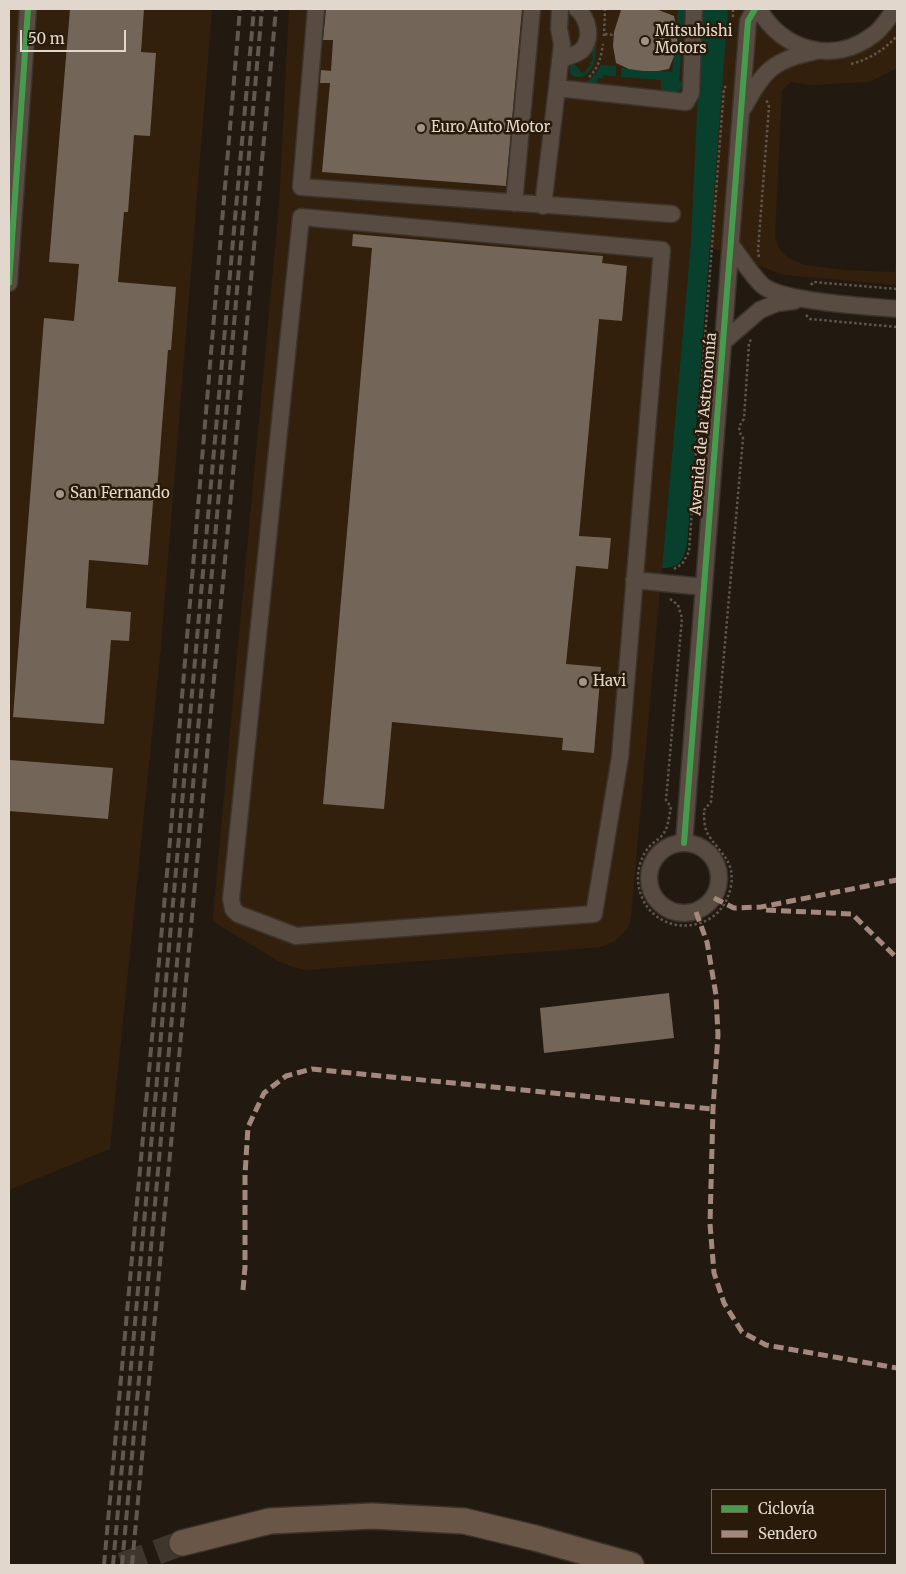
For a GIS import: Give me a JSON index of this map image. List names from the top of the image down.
{
  "streets": {
    "street": ["Avenida de la Astronomía"]
  },
  "places": [
    "Mitsubishi Motors",
    "Euro Auto Motor",
    "San Fernando",
    "Havi"
  ],
  "legend": ["Ciclovía", "Sendero"],
  "scale_bar": "50 m"
}
